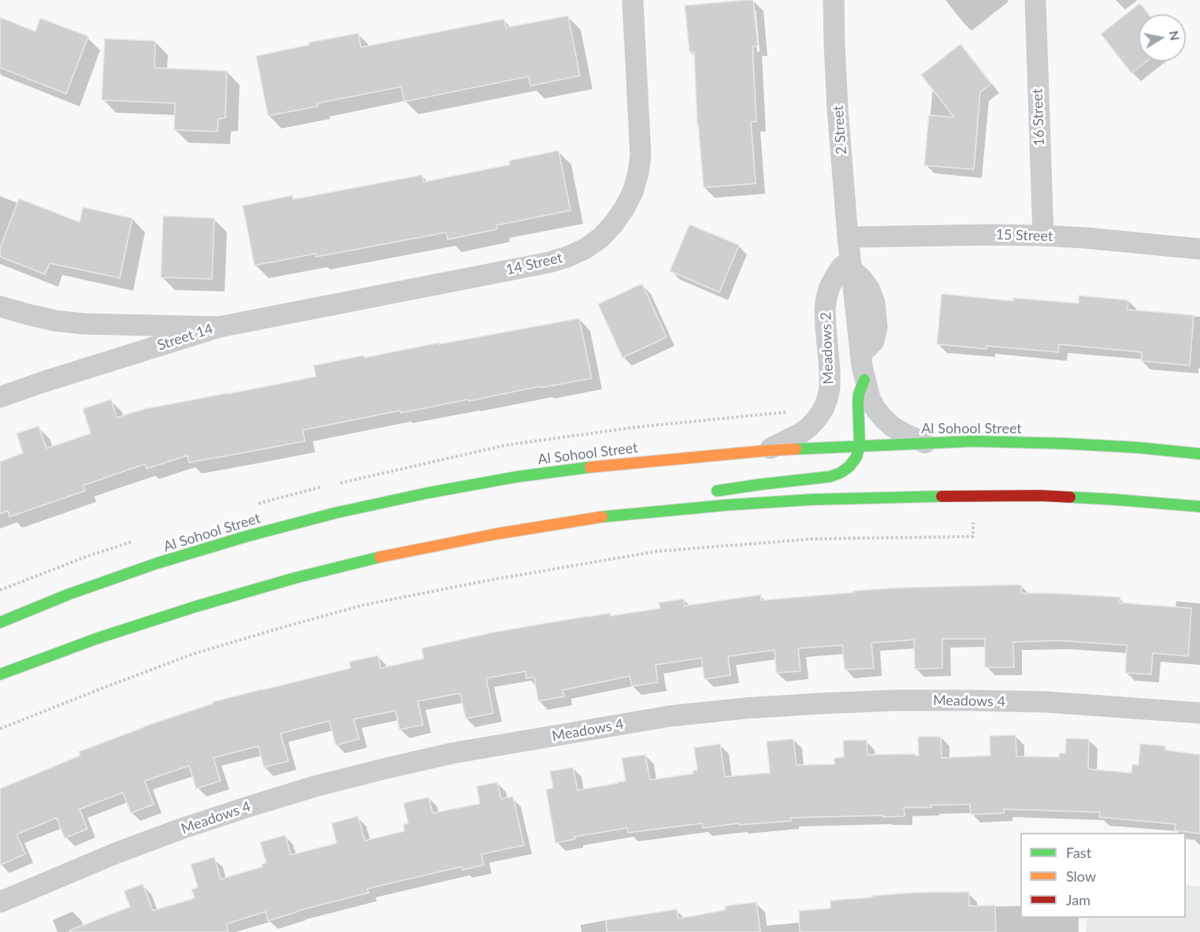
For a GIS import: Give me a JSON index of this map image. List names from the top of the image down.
{
  "streets": {
    "main road": ["Al Sohool Street"],
    "street": [
      "16 Street",
      "2 Street",
      "15 Street",
      "14 Street",
      "Street 14",
      "Meadows 2",
      "Meadows 4"
    ]
  },
  "crossings": [
    ["16 Street", "15 Street"],
    ["2 Street", "15 Street"],
    ["2 Street", "Meadows 2"],
    ["14 Street", "Street 14"],
    ["Meadows 2", "Al Sohool Street"]
  ],
  "legend": ["Fast", "Slow", "Jam"],
  "north": "right"
}
